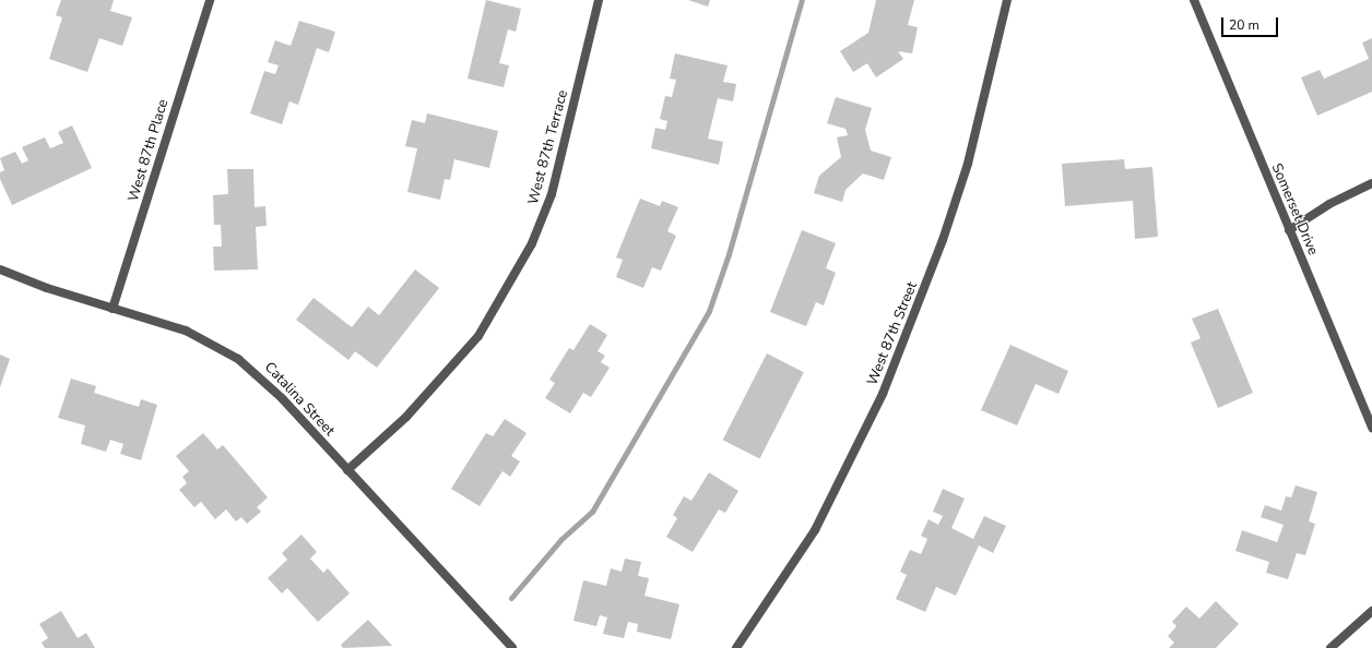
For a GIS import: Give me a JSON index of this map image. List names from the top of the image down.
{
  "streets": {
    "street": [
      "West 87th Terrace",
      "West 87th Place",
      "Somerset Drive",
      "West 87th Street",
      "Catalina Street"
    ]
  },
  "crossings": [
    ["West 87th Terrace", "Catalina Street"],
    ["West 87th Place", "Catalina Street"]
  ],
  "scale_bar": "20 m"
}
